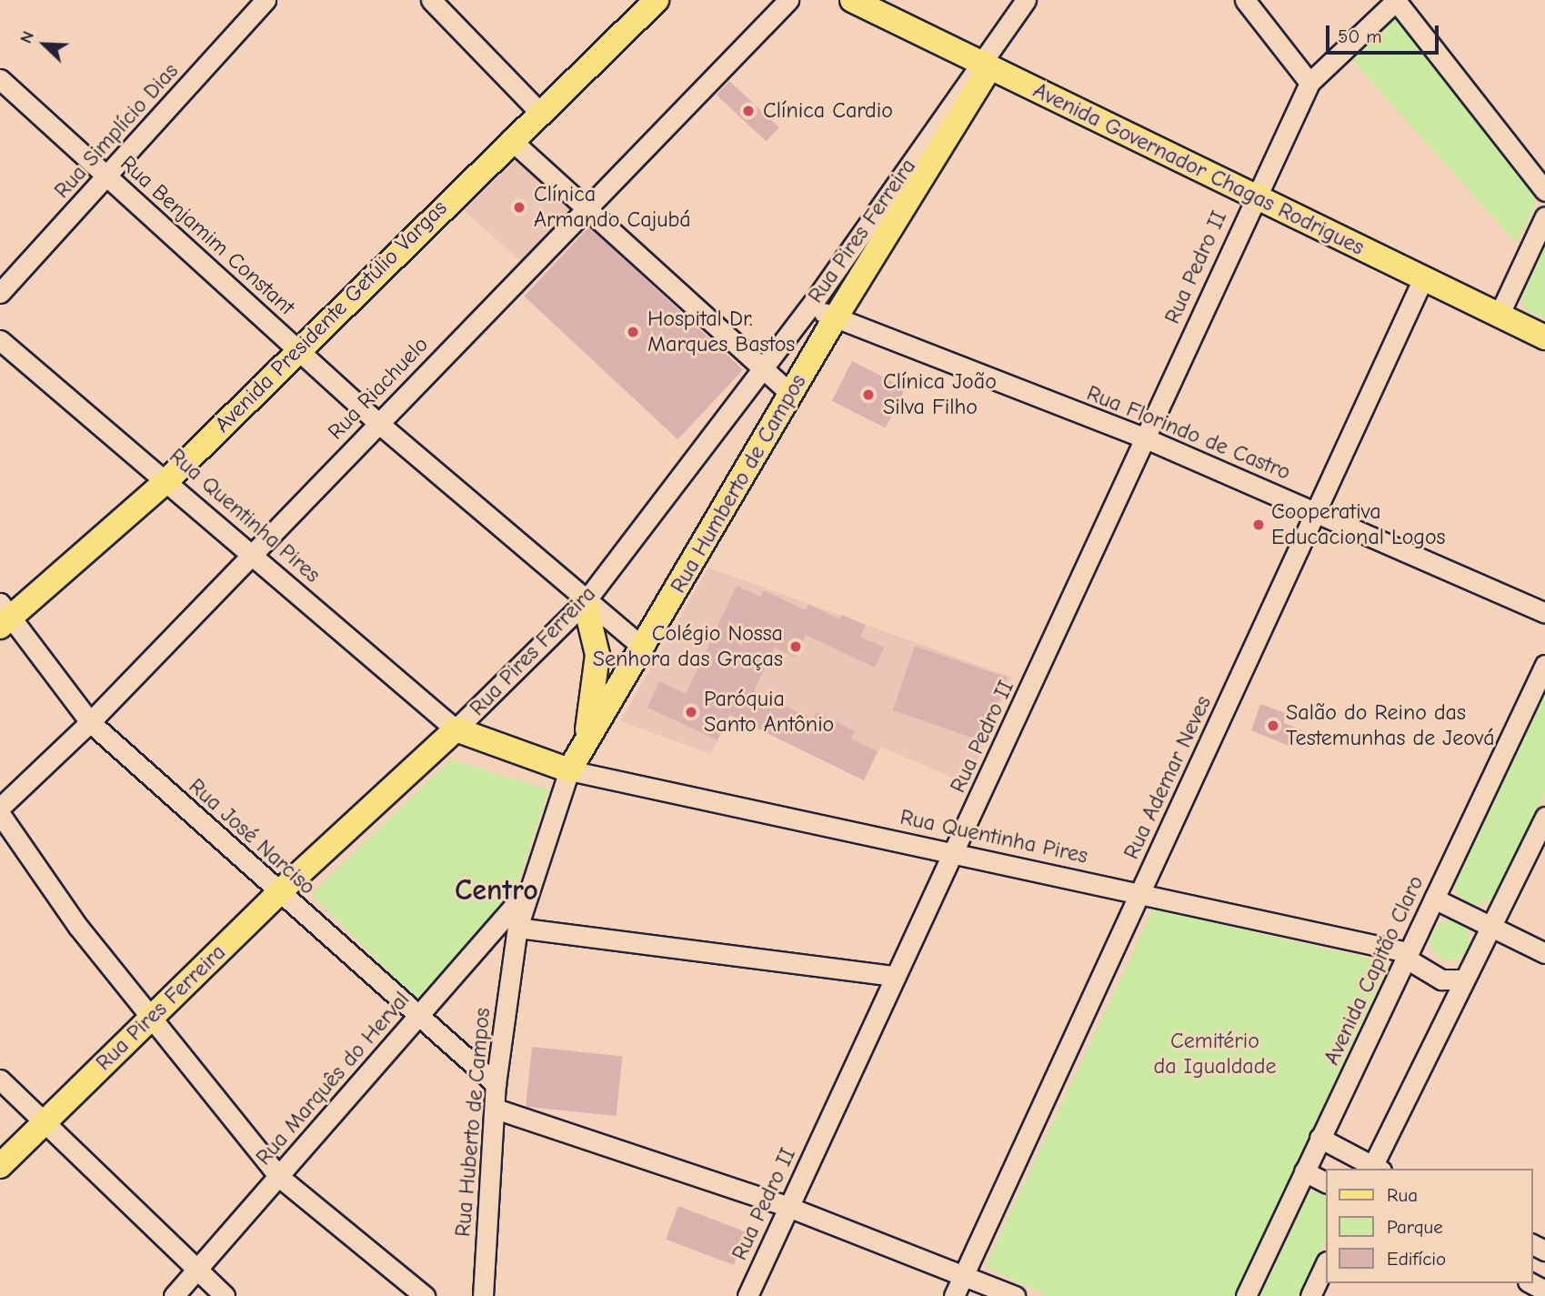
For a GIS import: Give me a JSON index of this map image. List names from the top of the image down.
{
  "streets": {
    "main road": [
      "Avenida Governador Chagas Rodrigues",
      "Rua Pires Ferreira",
      "Avenida Presidente Getúlio Vargas",
      "Rua Humberto de Campos"
    ],
    "street": [
      "Rua Simplício Dias",
      "Rua Benjamim Constant",
      "Rua Pedro II",
      "Rua Riachuelo",
      "Rua Florindo de Castro",
      "Rua Quentinha Pires",
      "Rua Ademar Neves",
      "Rua José Narciso",
      "Avenida Capitão Claro",
      "Rua Marquês do Herval",
      "Rua Huberto de Campos"
    ]
  },
  "crossings": [
    ["Rua Simplício Dias", "Rua Benjamim Constant"],
    ["Avenida Governador Chagas Rodrigues", "Rua Pires Ferreira"],
    ["Avenida Governador Chagas Rodrigues", "Rua Pedro II"],
    ["Avenida Governador Chagas Rodrigues", "Rua Humberto de Campos"],
    ["Avenida Governador Chagas Rodrigues", "Rua Ademar Neves"],
    ["Rua Pires Ferreira", "Rua Benjamim Constant"],
    ["Rua Pires Ferreira", "Rua Florindo de Castro"],
    ["Rua Pires Ferreira", "Rua Humberto de Campos"],
    ["Rua Pires Ferreira", "Rua Quentinha Pires"],
    ["Rua Pires Ferreira", "Rua José Narciso"],
    ["Rua Benjamim Constant", "Avenida Presidente Getúlio Vargas"],
    ["Rua Benjamim Constant", "Rua Riachuelo"],
    ["Rua Benjamim Constant", "Rua Humberto de Campos"],
    ["Rua Pedro II", "Rua Florindo de Castro"],
    ["Rua Pedro II", "Rua Quentinha Pires"],
    ["Avenida Presidente Getúlio Vargas", "Rua Quentinha Pires"],
    ["Avenida Presidente Getúlio Vargas", "Rua José Narciso"],
    ["Rua Riachuelo", "Rua Quentinha Pires"],
    ["Rua Riachuelo", "Rua José Narciso"],
    ["Rua Florindo de Castro", "Rua Humberto de Campos"],
    ["Rua Florindo de Castro", "Rua Ademar Neves"],
    ["Rua Humberto de Campos", "Rua Quentinha Pires"],
    ["Rua Humberto de Campos", "Rua Huberto de Campos"],
    ["Rua Quentinha Pires", "Rua Ademar Neves"],
    ["Rua Quentinha Pires", "Avenida Capitão Claro"],
    ["Rua Quentinha Pires", "Rua Huberto de Campos"],
    ["Rua José Narciso", "Rua Marquês do Herval"],
    ["Rua José Narciso", "Rua Huberto de Campos"],
    ["Rua Marquês do Herval", "Rua Huberto de Campos"]
  ],
  "districts": ["Centro"],
  "parks": ["Cemitério da Igualdade"],
  "places": [
    "Clínica Cardio",
    "Clínica Armando Cajubá",
    "Hospital Dr. Marques Bastos",
    "Clínica João Silva Filho",
    "Cooperativa Educacional Logos",
    "Colégio Nossa Senhora das Graças",
    "Paróquia Santo Antônio",
    "Salão do Reino das Testemunhas de Jeová"
  ],
  "legend": ["Rua", "Parque", "Edifício"],
  "scale_bar": "50 m",
  "north": "top left"
}
